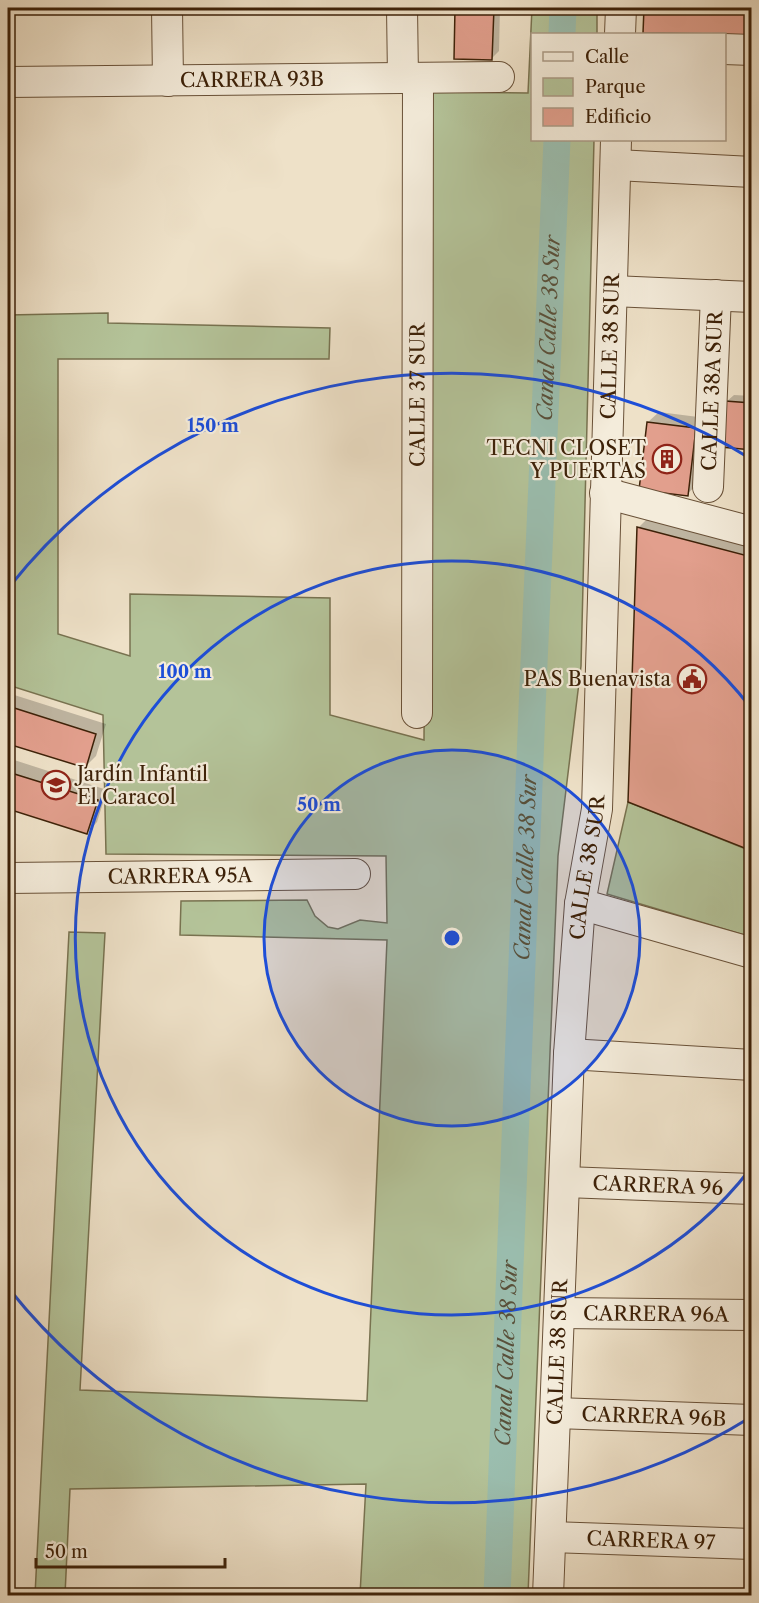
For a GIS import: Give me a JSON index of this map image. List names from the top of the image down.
{
  "streets": {
    "street": [
      "CARRERA 93B",
      "CALLE 38 SUR",
      "CALLE 38A SUR",
      "CALLE 37 SUR",
      "CARRERA 95A",
      "CARRERA 96",
      "CARRERA 96A",
      "CARRERA 96B",
      "CARRERA 97"
    ]
  },
  "crossings": [
    ["CARRERA 93B", "CALLE 37 SUR"],
    ["CALLE 38 SUR", "CARRERA 96"],
    ["CALLE 38 SUR", "CARRERA 96A"],
    ["CALLE 38 SUR", "CARRERA 96B"],
    ["CALLE 38 SUR", "CARRERA 97"]
  ],
  "water": ["Canal Calle 38 Sur"],
  "places": {
    "building": ["TECNI CLOSET Y PUERTAS"],
    "public building": ["PAS Buenavista"],
    "school or university": ["Jardín Infantil El Caracol"]
  },
  "legend": ["Calle", "Parque", "Edificio"],
  "scale_bar": "50 m",
  "rings": ["150 m", "100 m", "50 m"]
}
